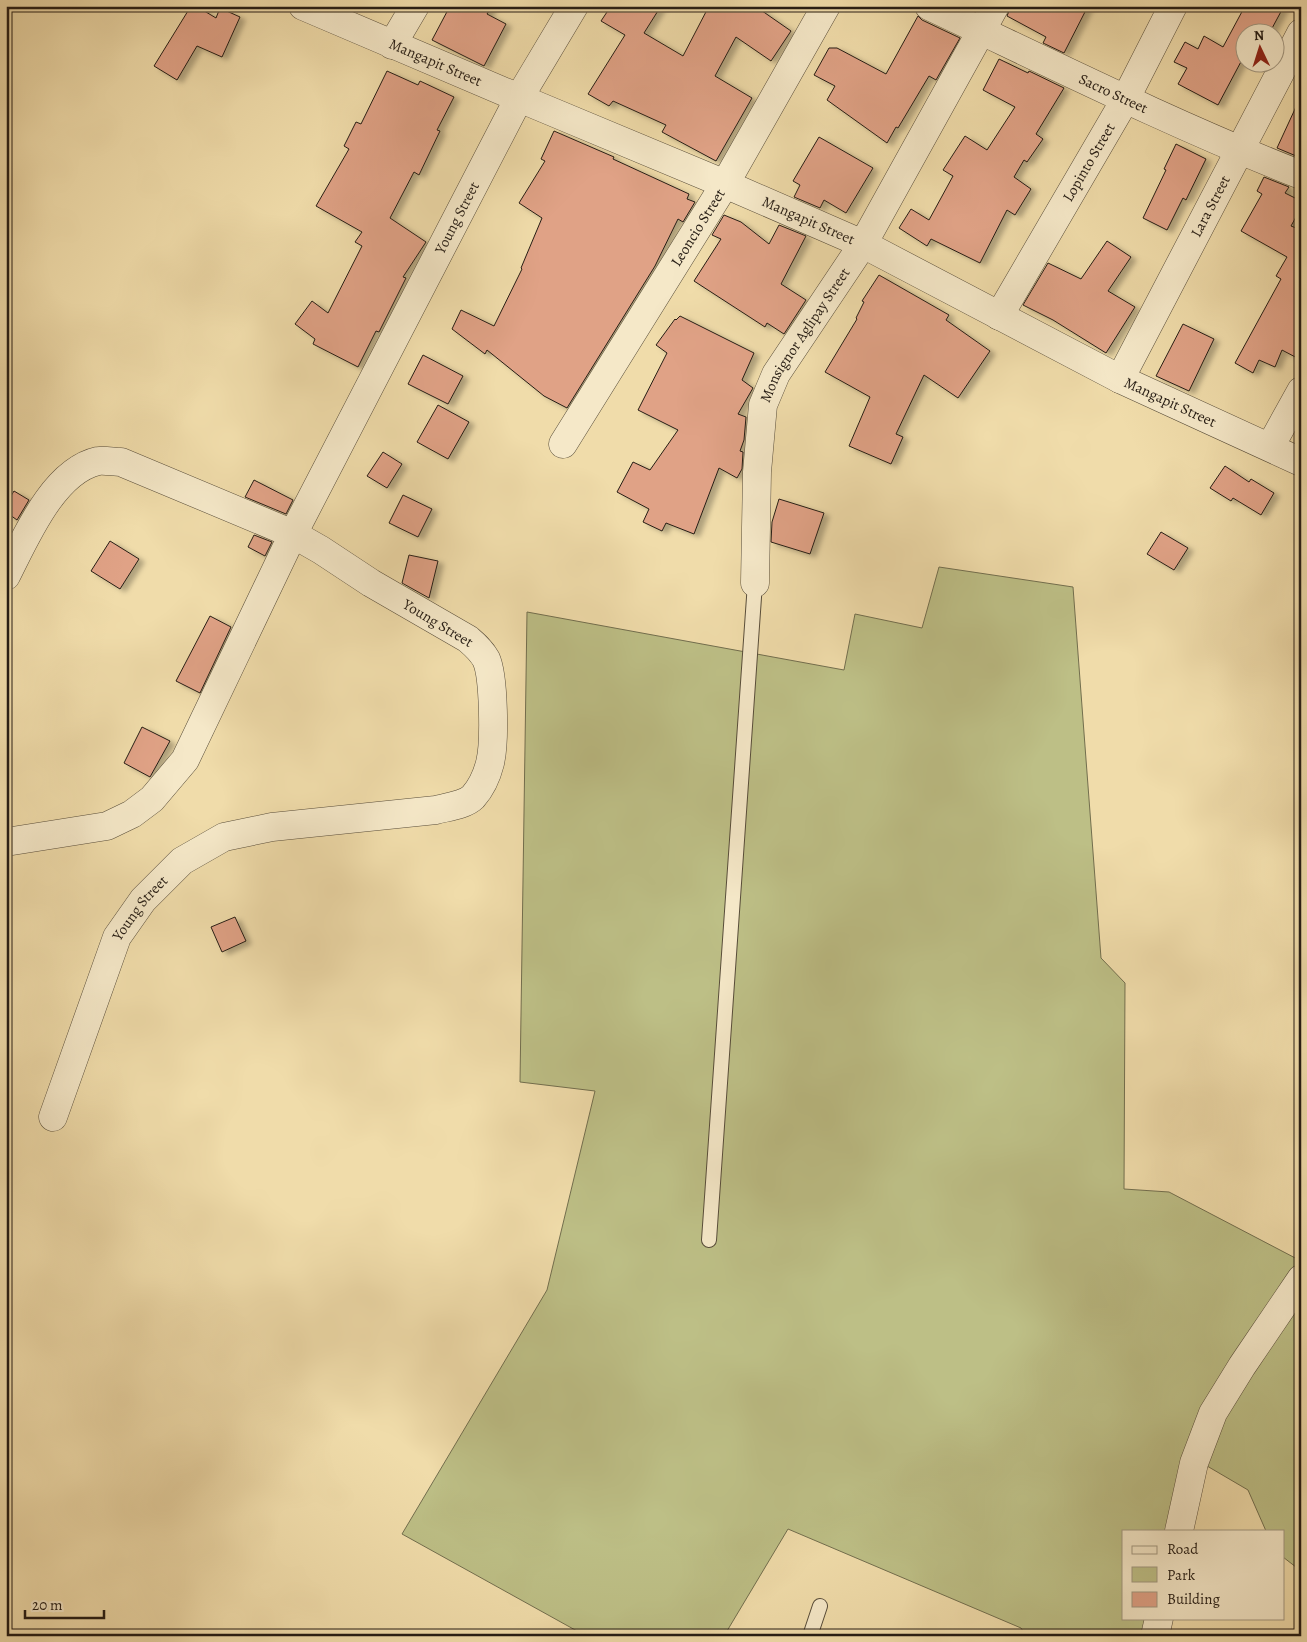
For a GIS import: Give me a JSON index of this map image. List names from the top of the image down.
{
  "streets": {
    "street": [
      "Mangapit Street",
      "Sacro Street",
      "Lopinto Street",
      "Lara Street",
      "Young Street",
      "Leoncio Street",
      "Monsignor Aglipay Street"
    ]
  },
  "crossings": [
    ["Mangapit Street", "Lopinto Street"],
    ["Mangapit Street", "Lara Street"],
    ["Mangapit Street", "Young Street"],
    ["Mangapit Street", "Leoncio Street"],
    ["Mangapit Street", "Monsignor Aglipay Street"],
    ["Sacro Street", "Lopinto Street"],
    ["Sacro Street", "Lara Street"],
    ["Sacro Street", "Monsignor Aglipay Street"]
  ],
  "legend": ["Road", "Park", "Building"],
  "scale_bar": "20 m",
  "north": "top"
}
